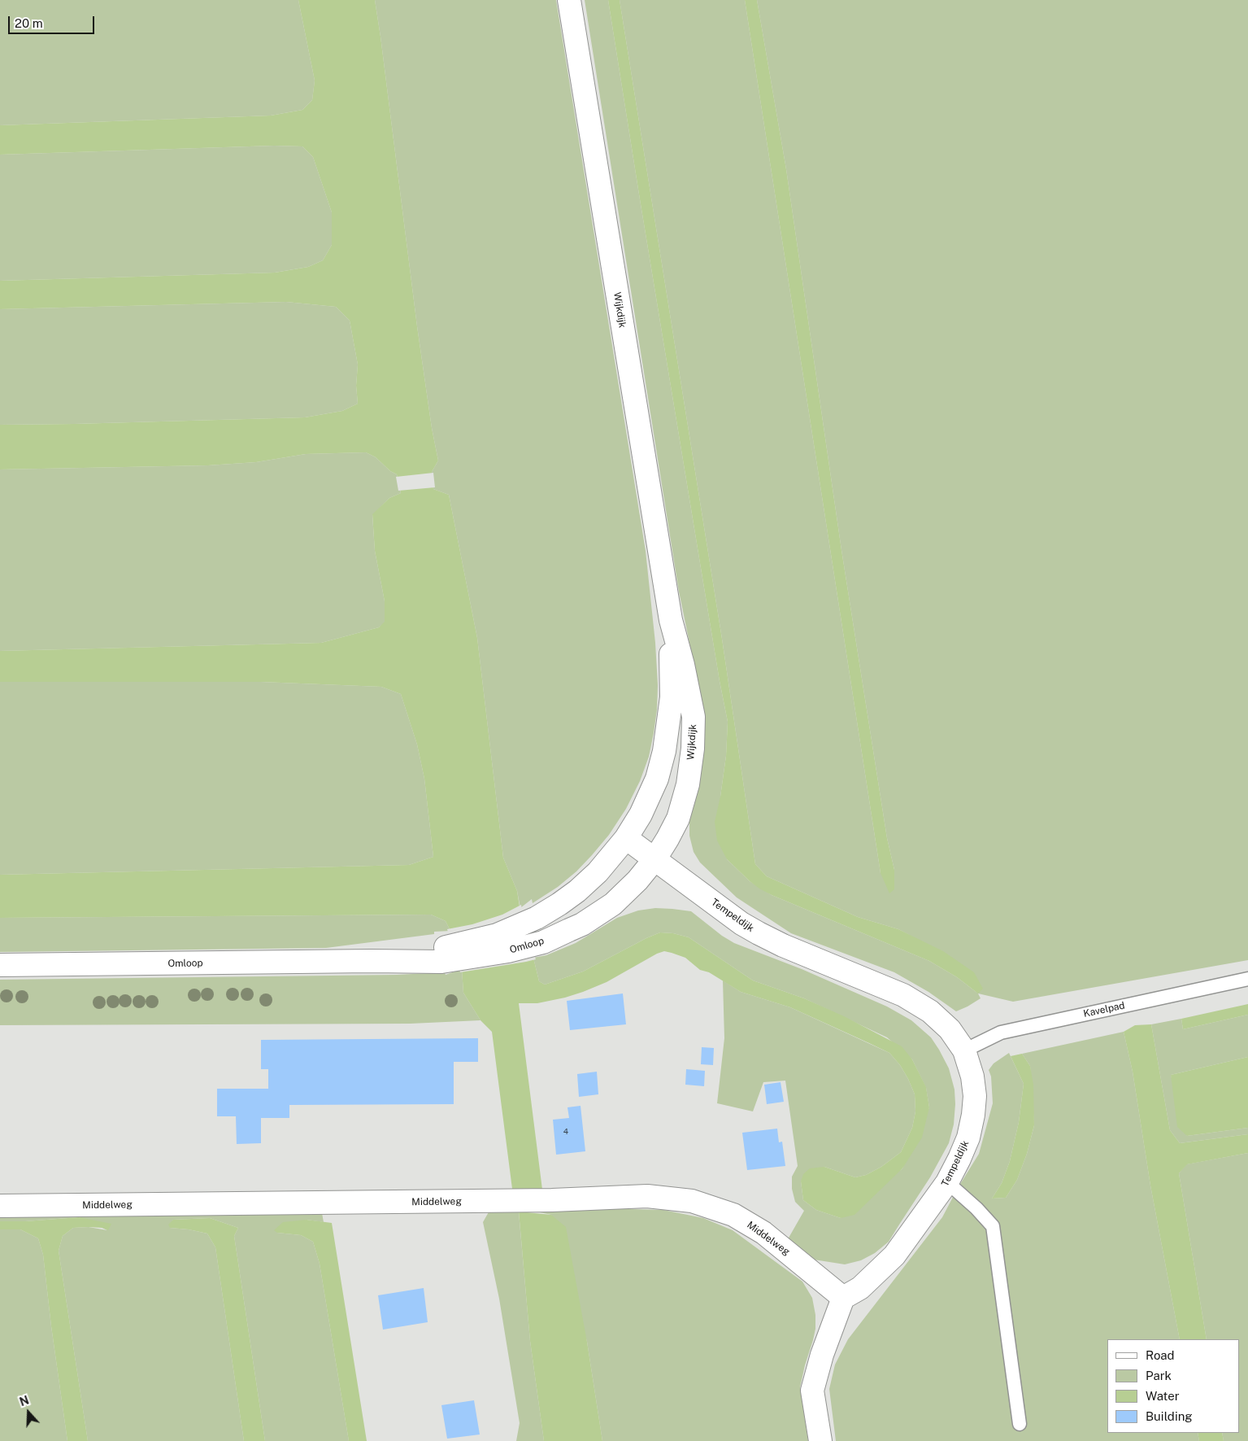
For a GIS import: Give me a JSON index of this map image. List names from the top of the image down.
{
  "streets": {
    "street": [
      "Wijkdijk",
      "Tempeldijk",
      "Omloop",
      "Middelweg"
    ],
    "lane": ["Kavelpad"]
  },
  "crossings": [
    ["Wijkdijk", "Tempeldijk"],
    ["Wijkdijk", "Omloop"],
    ["Tempeldijk", "Omloop"],
    ["Tempeldijk", "Kavelpad"],
    ["Tempeldijk", "Middelweg"]
  ],
  "house_numbers": ["4"],
  "legend": [
    "Road",
    "Park",
    "Water",
    "Building"
  ],
  "scale_bar": "20 m",
  "north": "top"
}
